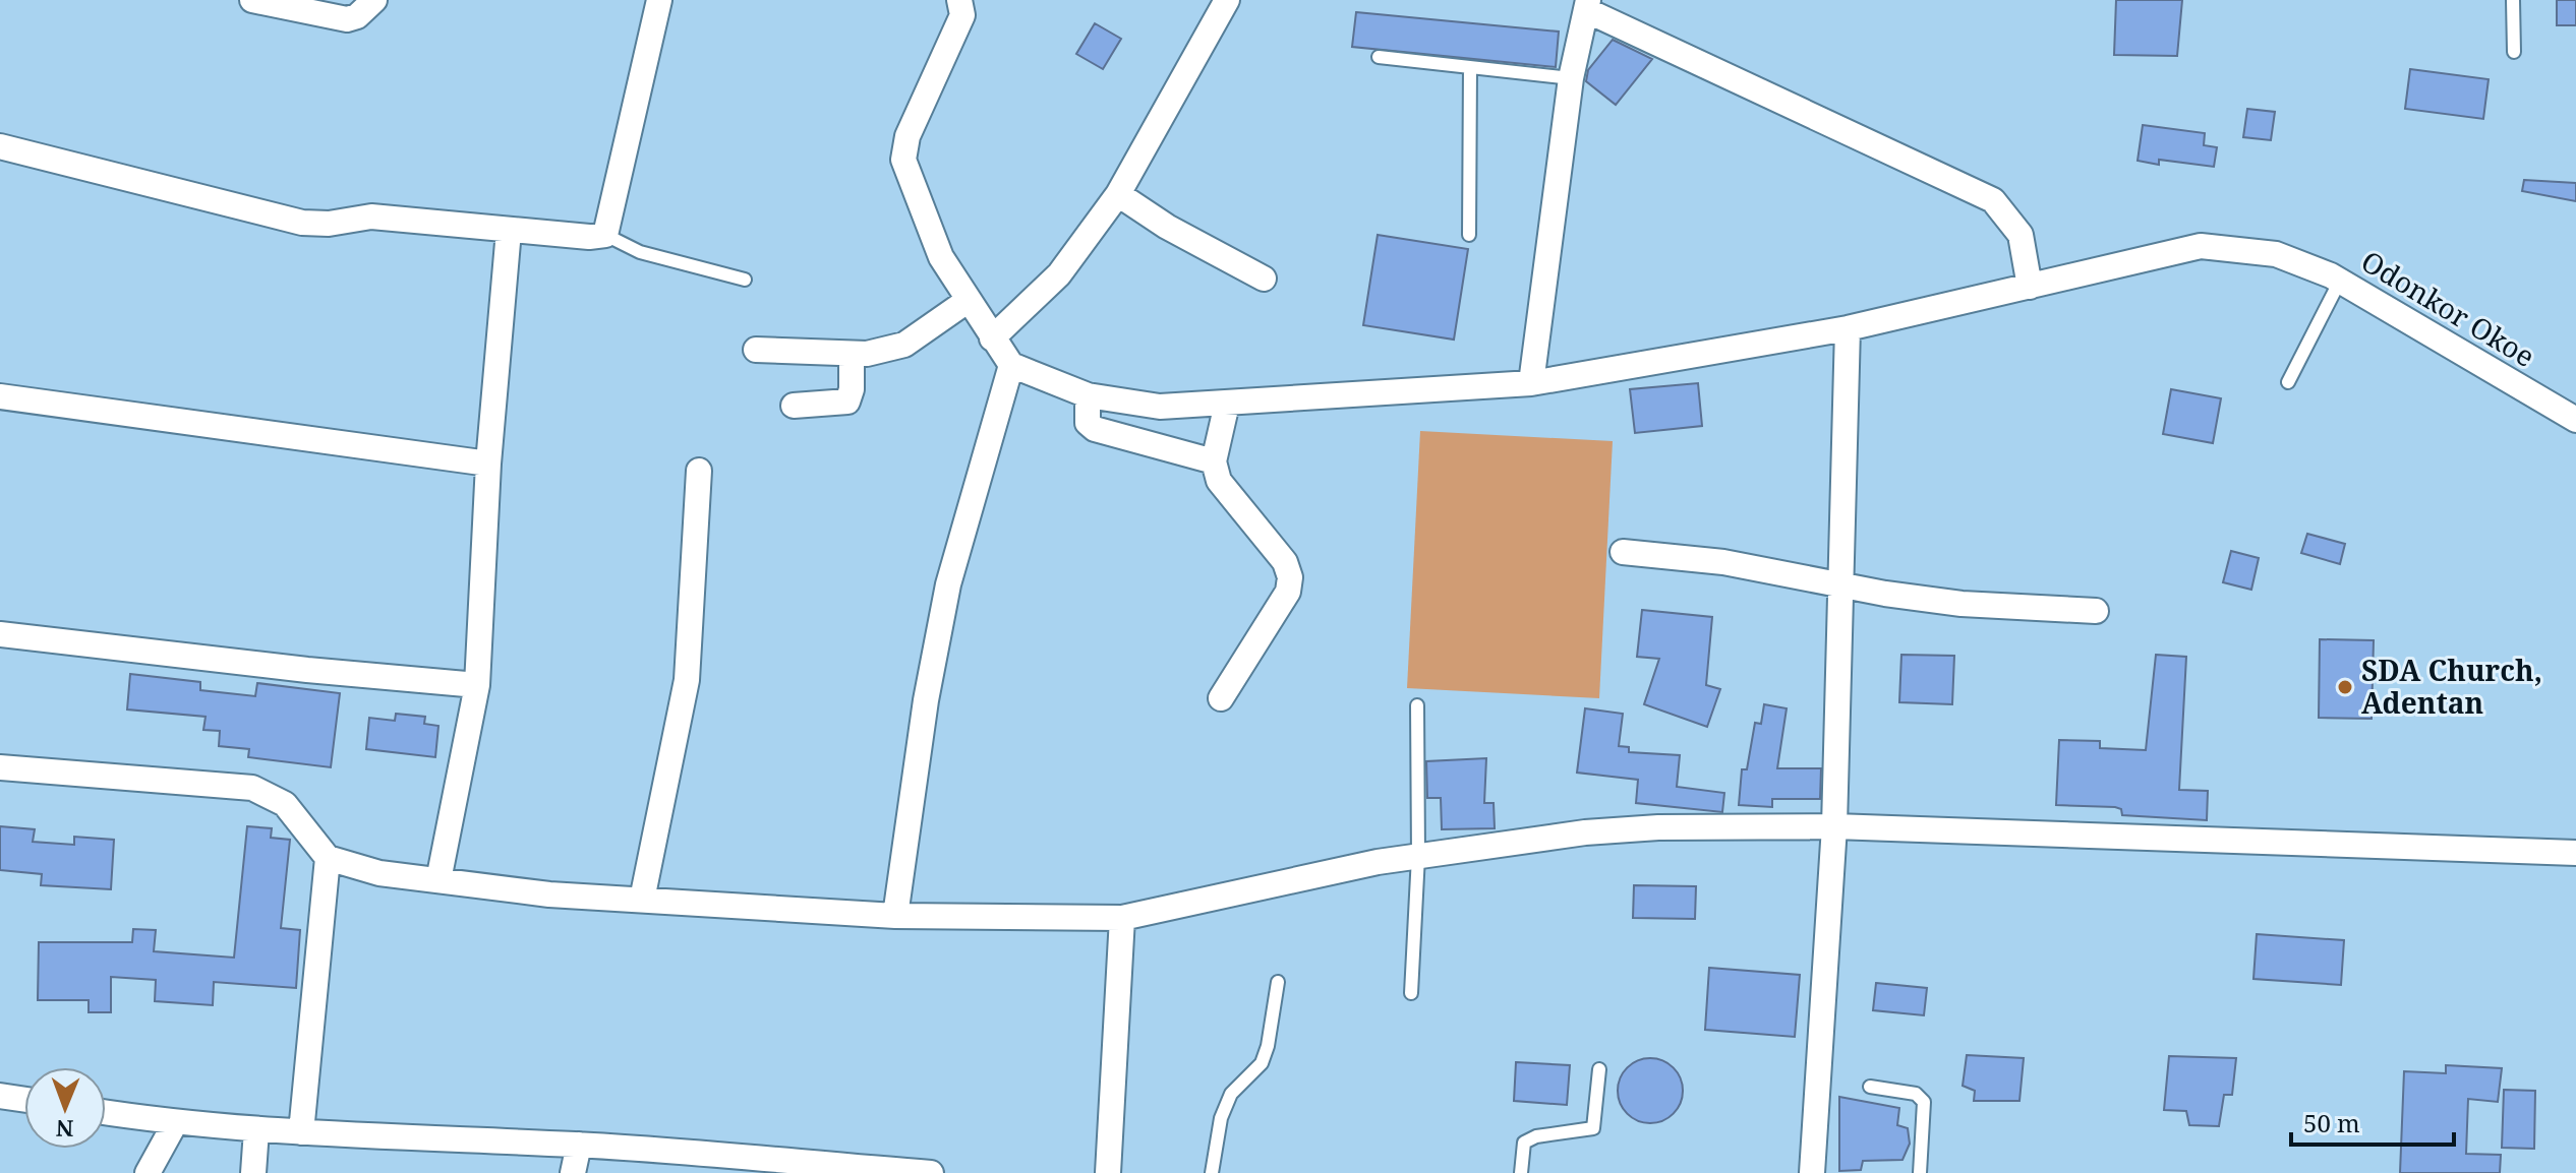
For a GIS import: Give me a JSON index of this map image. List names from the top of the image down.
{
  "streets": {
    "street": ["Odonkor Okoe"]
  },
  "places": ["SDA Church, Adentan"],
  "scale_bar": "50 m",
  "north": "bottom"
}
